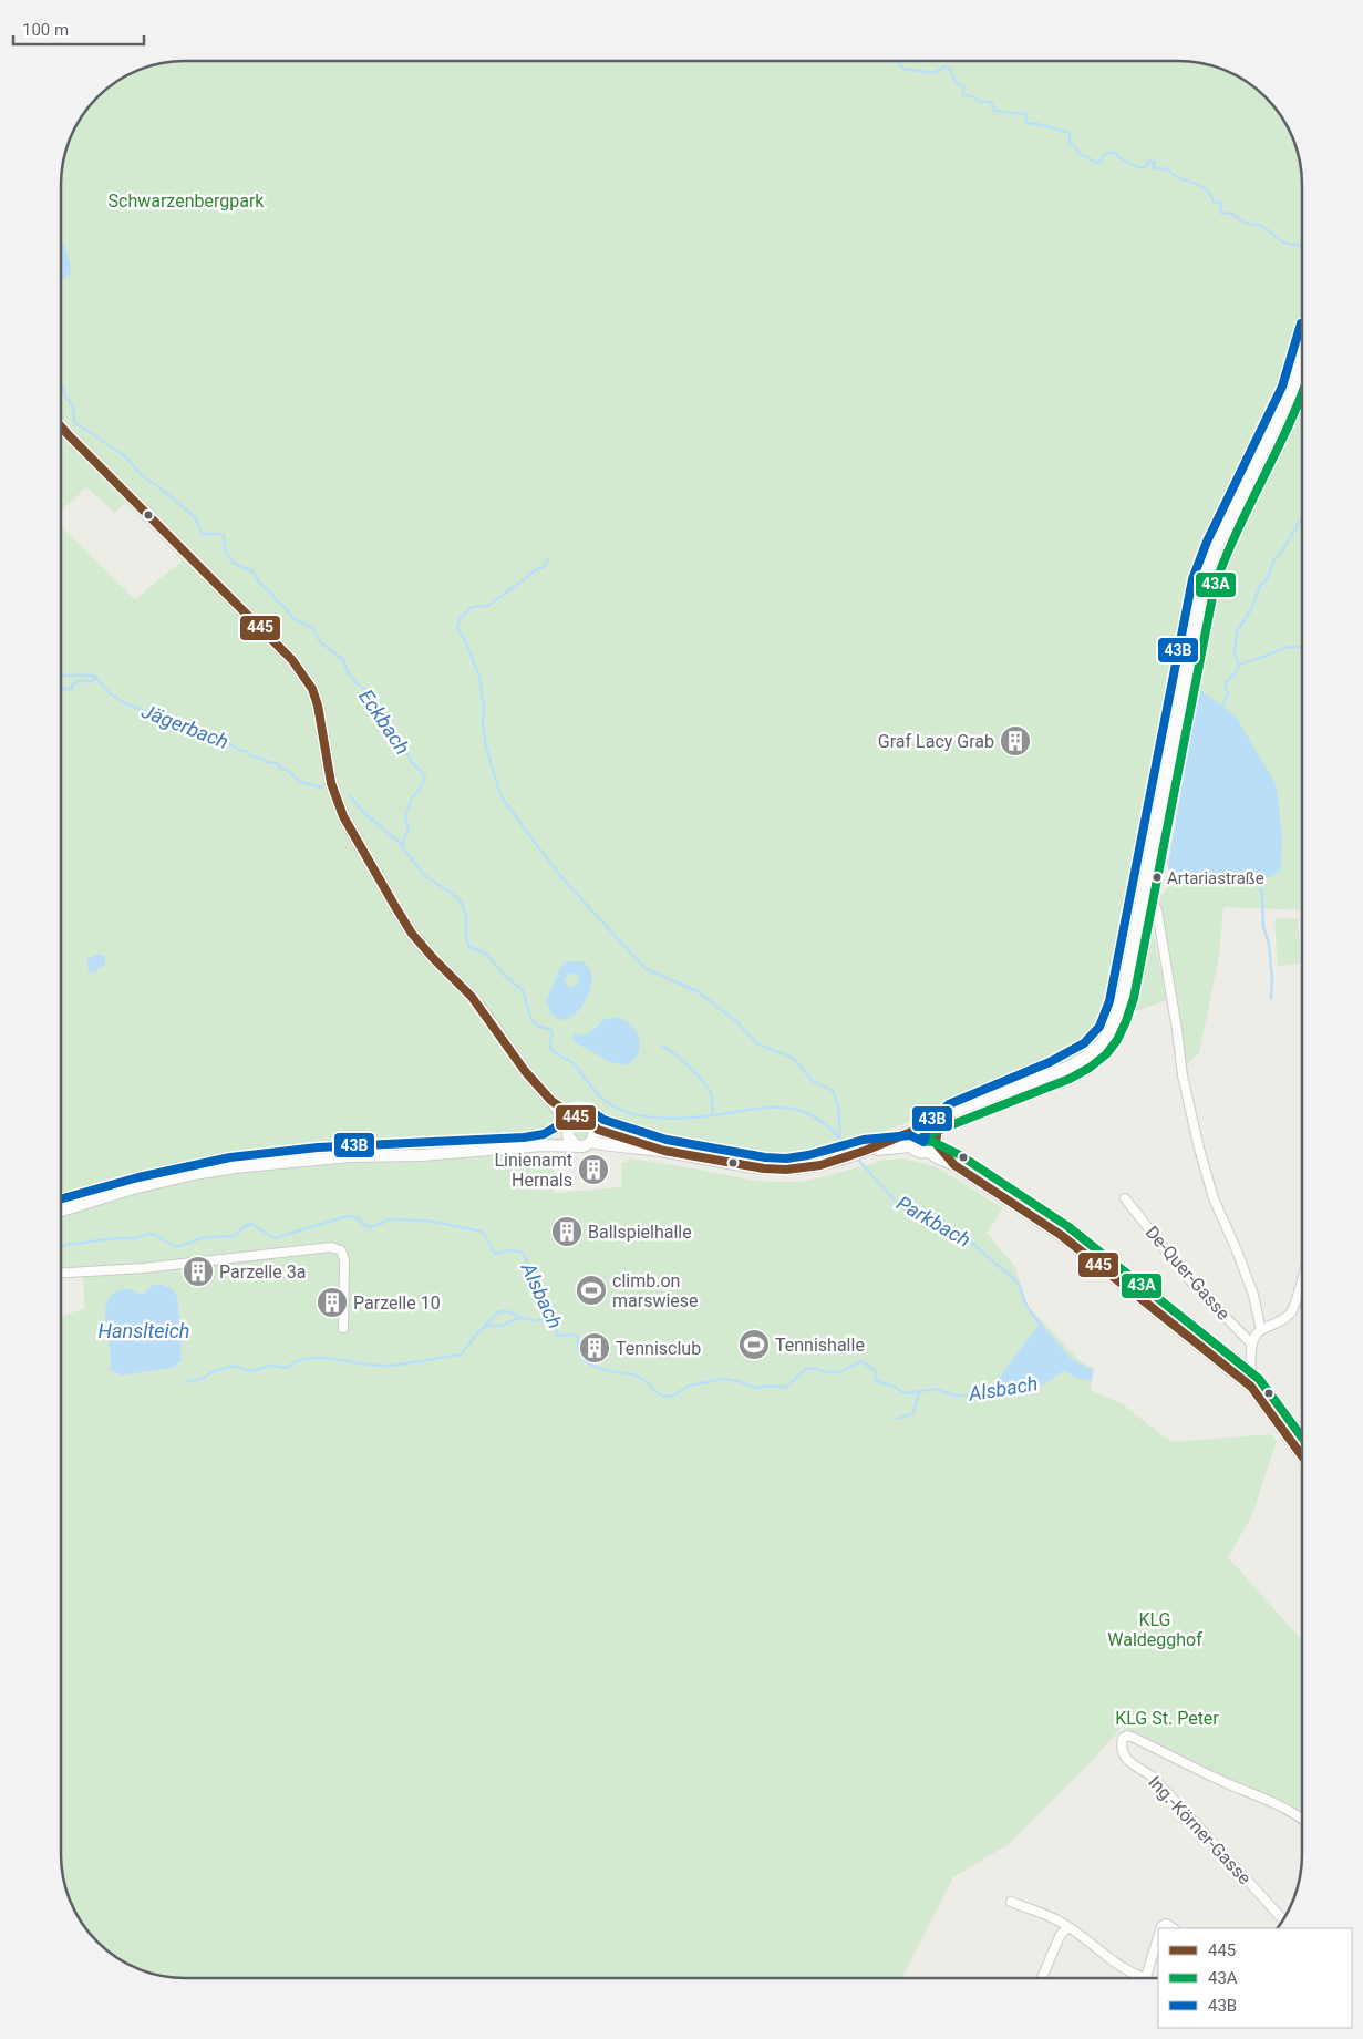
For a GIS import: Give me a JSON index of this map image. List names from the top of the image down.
{
  "streets": {
    "street": ["De-Quer-Gasse", "Ing.-Körner-Gasse"]
  },
  "water": [
    "Eckbach",
    "Jägerbach",
    "Parkbach",
    "Alsbach",
    "Hanslteich"
  ],
  "parks": ["Schwarzenbergpark", "KLG Waldegghof", "KLG St. Peter"],
  "places": {
    "building": [
      "Graf Lacy Grab",
      "Linienamt Hernals",
      "Ballspielhalle",
      "Parzelle 3a",
      "Parzelle 10",
      "Tennisclub"
    ],
    "other": ["Artariastraße"],
    "sports": ["climb.on marswiese", "Tennishalle"]
  },
  "lines": ["transit line 43B", "transit line 43A", "transit line 445"],
  "legend": ["445", "43A", "43B"],
  "scale_bar": "100 m"
}
